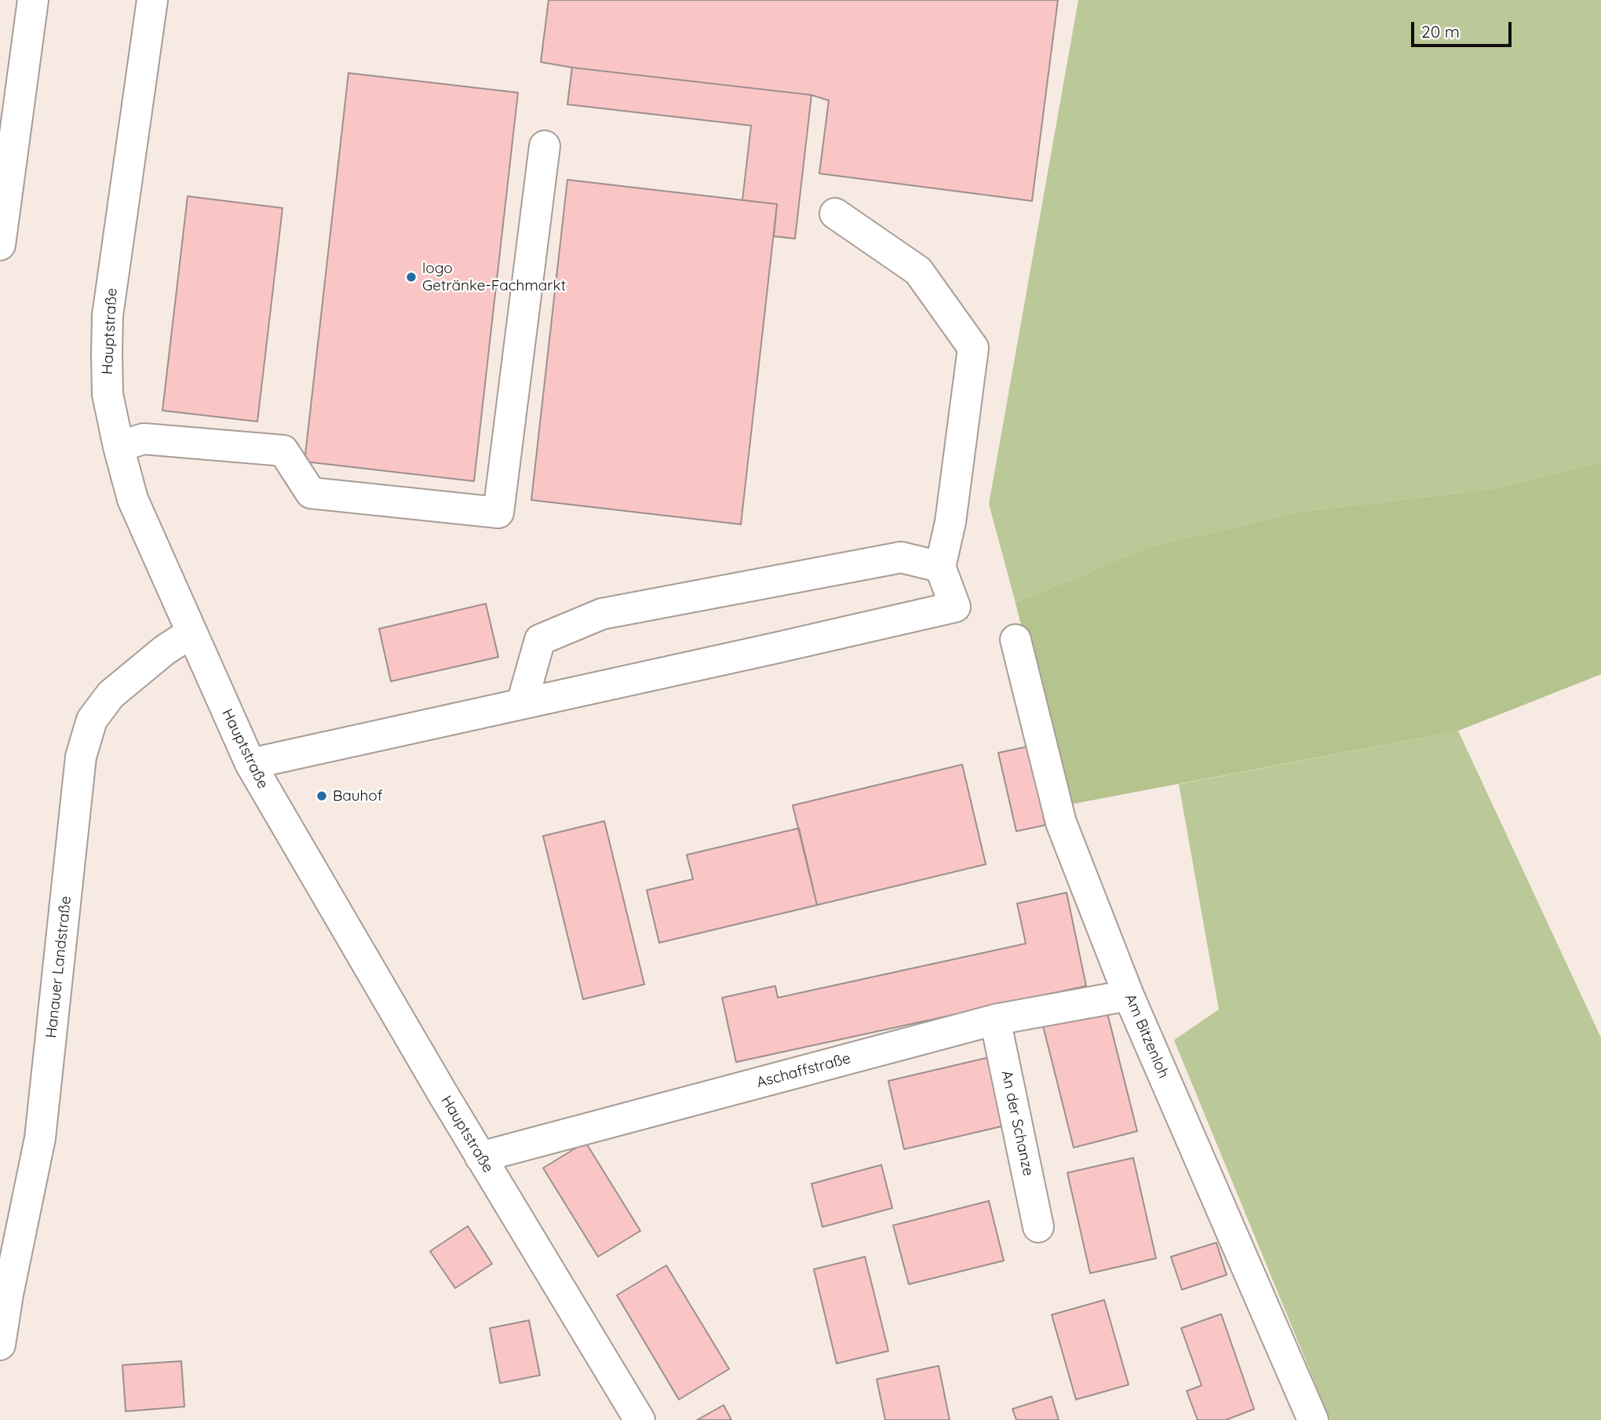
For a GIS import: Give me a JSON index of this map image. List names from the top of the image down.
{
  "streets": {
    "main road": [
      "Hauptstraße",
      "Hanauer Landstraße",
      "Am Bitzenloh",
      "Aschaffstraße",
      "An der Schanze"
    ]
  },
  "crossings": [
    ["Hauptstraße", "Hanauer Landstraße"],
    ["Hauptstraße", "Aschaffstraße"],
    ["Am Bitzenloh", "Aschaffstraße"],
    ["Aschaffstraße", "An der Schanze"]
  ],
  "places": ["logo Getränke-Fachmarkt", "Bauhof"],
  "scale_bar": "20 m"
}
